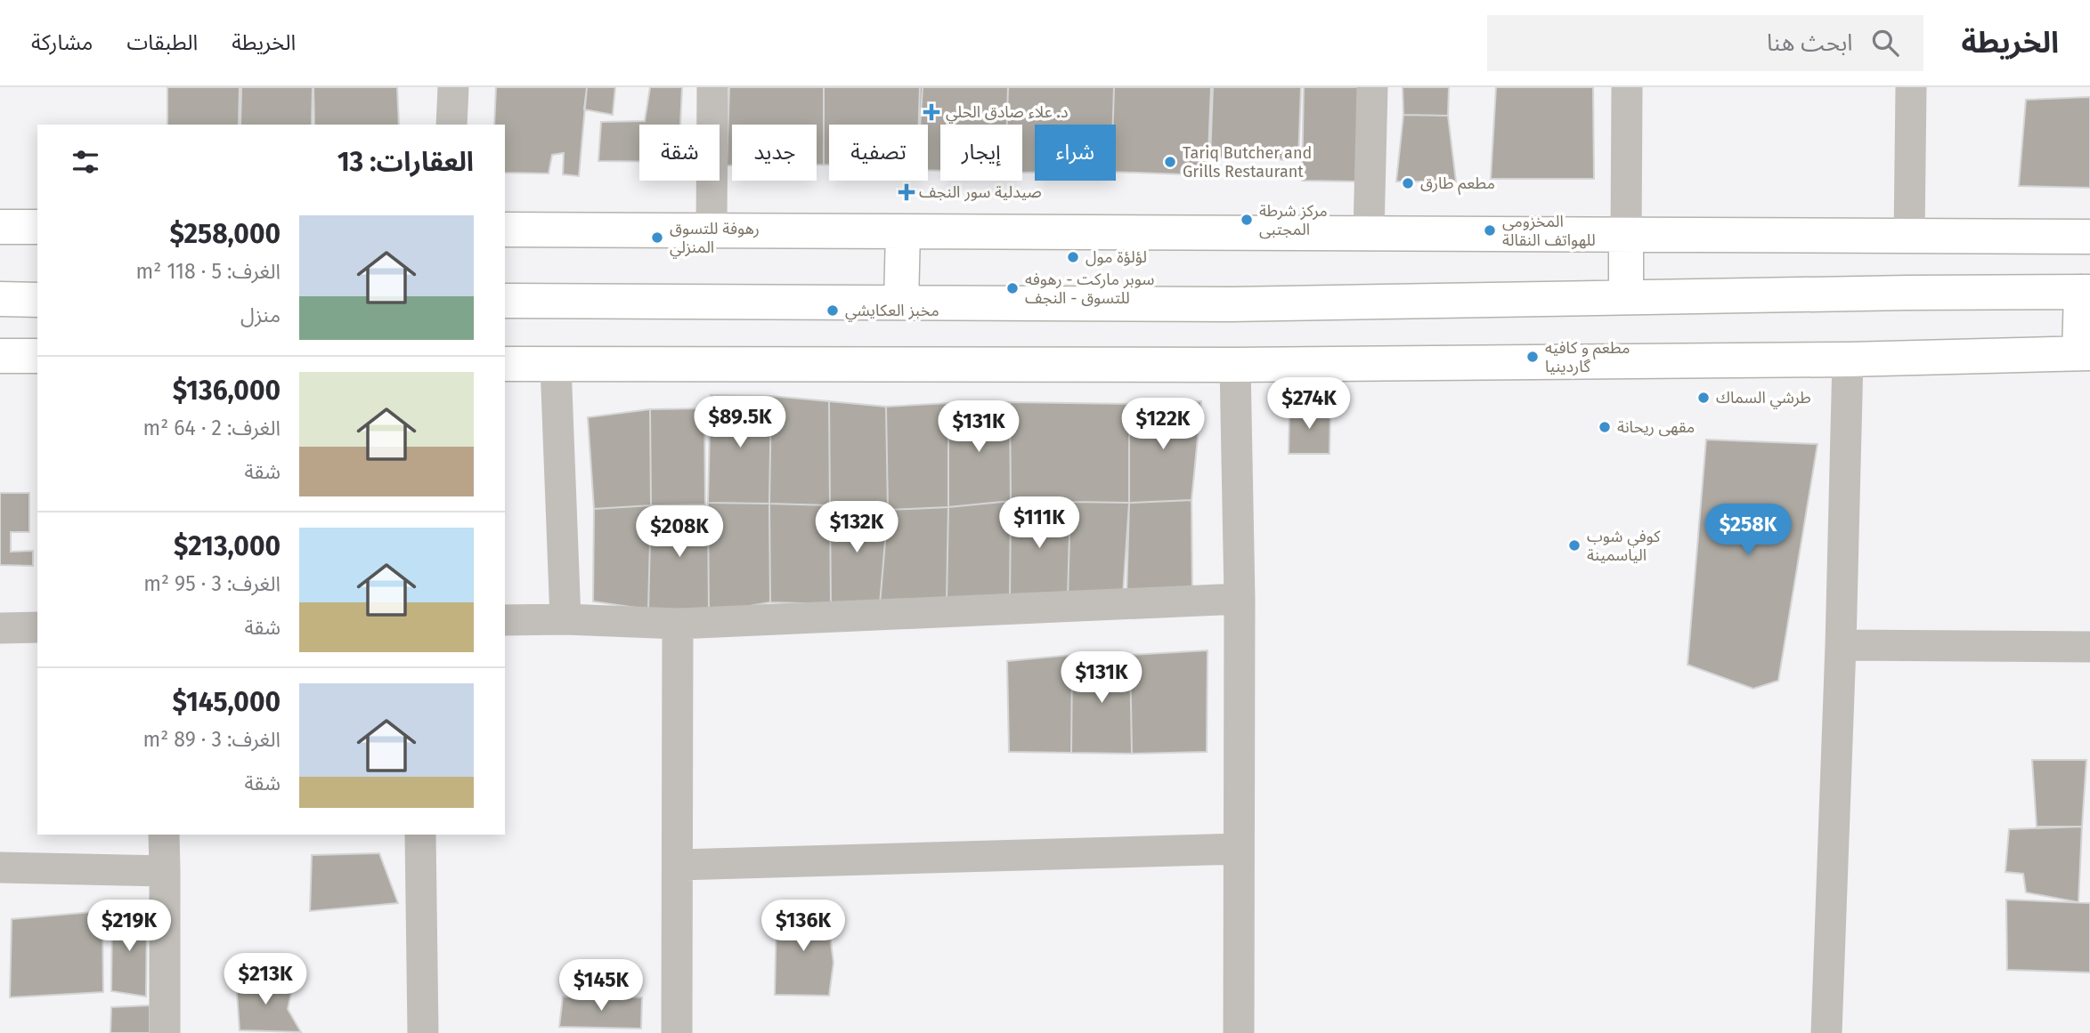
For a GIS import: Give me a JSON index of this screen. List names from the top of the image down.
{
  "places": {
    "health": ["د. علاء صادق الحلي", "صيدلية سور النجف"],
    "other": [
      "Tariq Butcher and Grills Restaurant",
      "مطعم طارق",
      "مركز شرطة المجتبى",
      "المخزومي للهواتف النقالة",
      "رهوفة للتسوق المنزلي",
      "لؤلؤة مول",
      "سوبر ماركت - رهوفه للتسوق - النجف",
      "مخبز العكايشي",
      "مطعم و كافيه گاردينيا",
      "طرشي السماك",
      "مقهى ريحانة",
      "كوفي شوب الياسمينة"
    ]
  },
  "page": {
    "header": "الخريطة",
    "search": "ابحث هنا",
    "nav": ["الخريطة", "الطبقات", "مشاركة"],
    "chip": [
      "شراء",
      "إيجار",
      "تصفية",
      "جديد",
      "شقة"
    ],
    "heading": "العقارات: 13",
    "list": [
      {
        "name": "$258,000",
        "note": "الغرف: 5 · 118 m² · منزل"
      },
      {
        "name": "$136,000",
        "note": "الغرف: 2 · 64 m² · شقة"
      },
      {
        "name": "$213,000",
        "note": "الغرف: 3 · 95 m² · شقة"
      },
      {
        "name": "$145,000",
        "note": "الغرف: 3 · 89 m² · شقة"
      }
    ],
    "price": [
      "$274K",
      "$89.5K",
      "$122K",
      "$131K",
      "$111K",
      "$132K",
      "$258K",
      "$208K",
      "$131K",
      "$219K",
      "$136K",
      "$213K",
      "$145K"
    ]
  }
}
